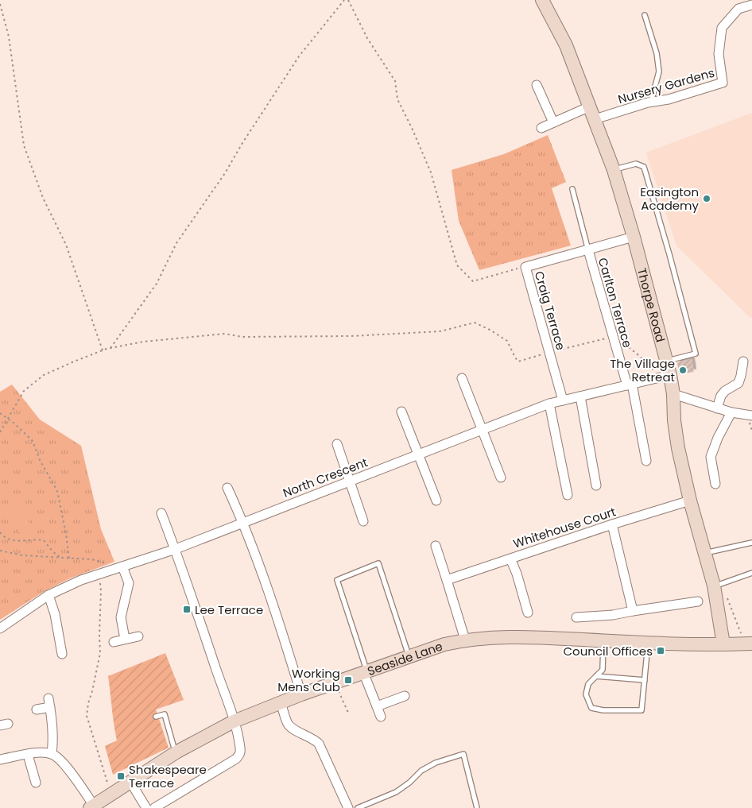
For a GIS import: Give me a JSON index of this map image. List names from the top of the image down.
{
  "streets": {
    "main road": ["Thorpe Road", "Seaside Lane"],
    "street": [
      "Nursery Gardens",
      "Carlton Terrace",
      "Craig Terrace",
      "North Crescent",
      "Whitehouse Court"
    ]
  },
  "crossings": [
    ["Nursery Gardens", "Thorpe Road"],
    ["Carlton Terrace", "Craig Terrace"],
    ["Carlton Terrace", "North Crescent"],
    ["Thorpe Road", "Craig Terrace"],
    ["Thorpe Road", "North Crescent"],
    ["Thorpe Road", "Whitehouse Court"],
    ["Thorpe Road", "Seaside Lane"],
    ["Craig Terrace", "North Crescent"]
  ],
  "places": {
    "other": ["Easington Academy", "The Village Retreat"],
    "transit": [
      "Lee Terrace",
      "Council Offices",
      "Working Mens Club",
      "Shakespeare Terrace"
    ]
  }
}
